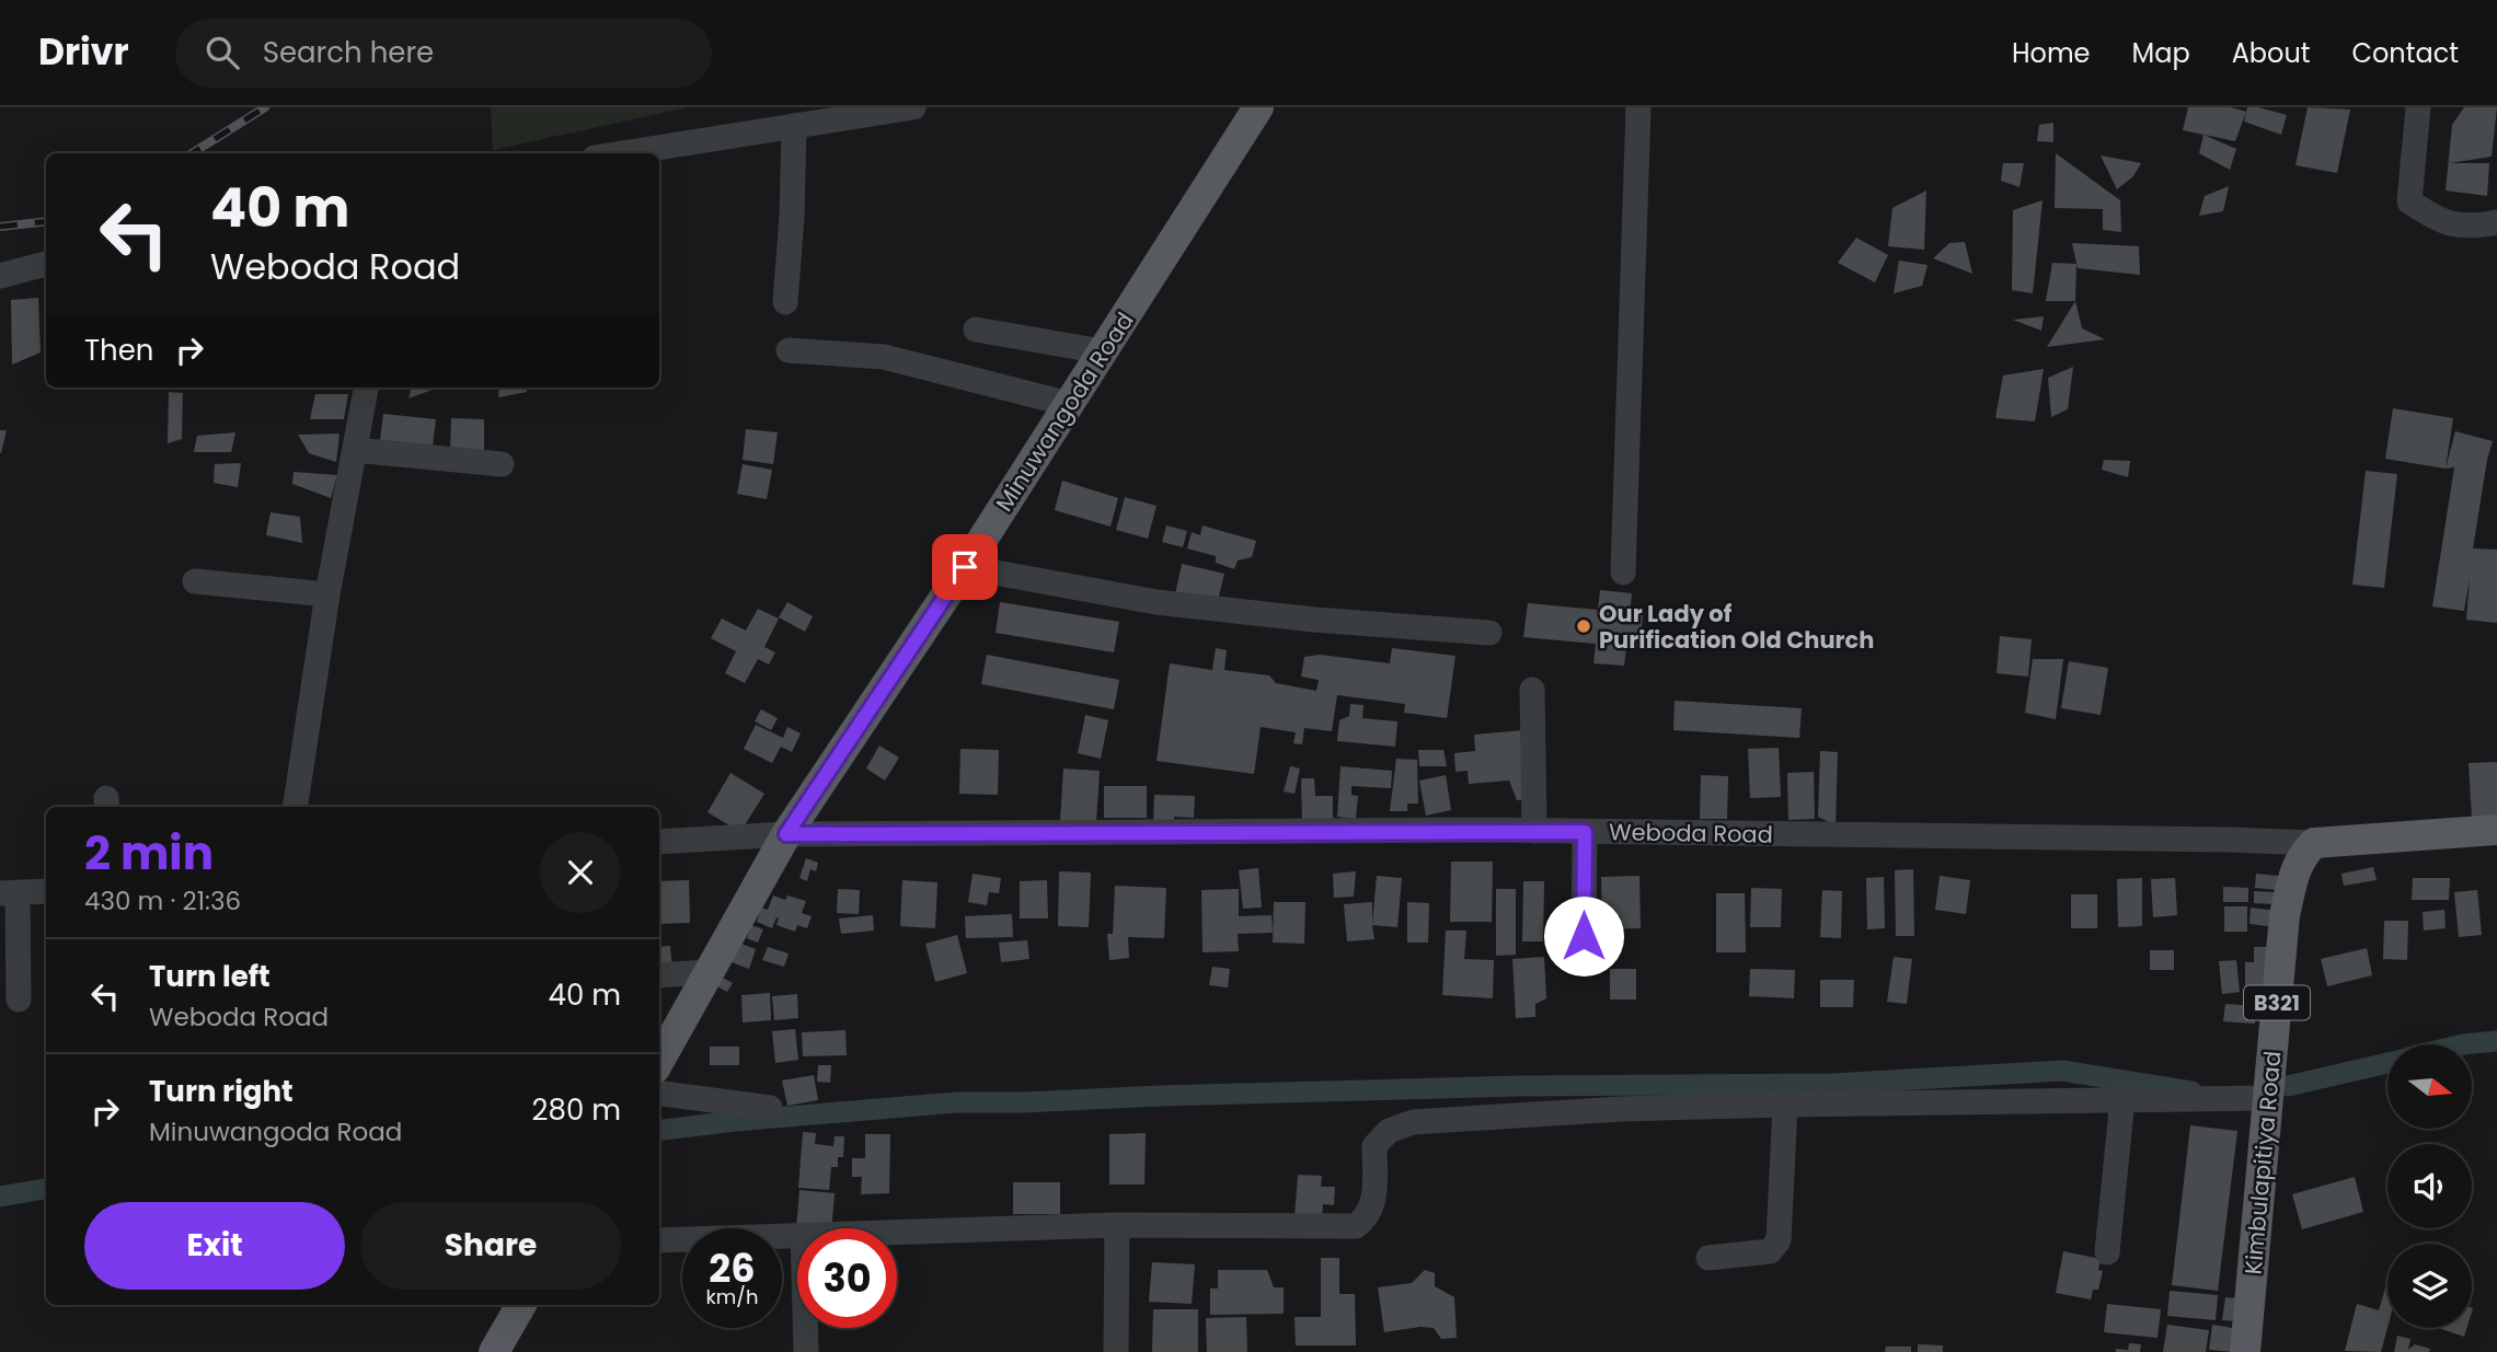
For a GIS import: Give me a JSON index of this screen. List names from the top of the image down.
{
  "streets": {
    "main road": ["Minuwangoda Road", "B321", "Kimbulapitiya Road"],
    "street": ["Weboda Road"]
  },
  "crossings": [
    ["Minuwangoda Road", "Weboda Road"],
    ["Weboda Road", "Kimbulapitiya Road"]
  ],
  "places": ["Our Lady of Purification Old Church"],
  "north": "right",
  "page": {
    "header": "Drivr",
    "search": "Search here",
    "nav": [
      "Home",
      "Map",
      "About",
      "Contact"
    ],
    "turn": ["40 m", "Weboda Road"],
    "then": "Then",
    "heading": ["2 min", "430 m · 21:36"],
    "list": [
      {
        "name": "Turn left",
        "note": "Weboda Road",
        "value": "40 m"
      },
      {
        "name": "Turn right",
        "note": "Minuwangoda Road",
        "value": "280 m"
      }
    ],
    "buttons": ["Exit", "Share"],
    "speed": "26 km/h",
    "limit": "30"
  }
}
